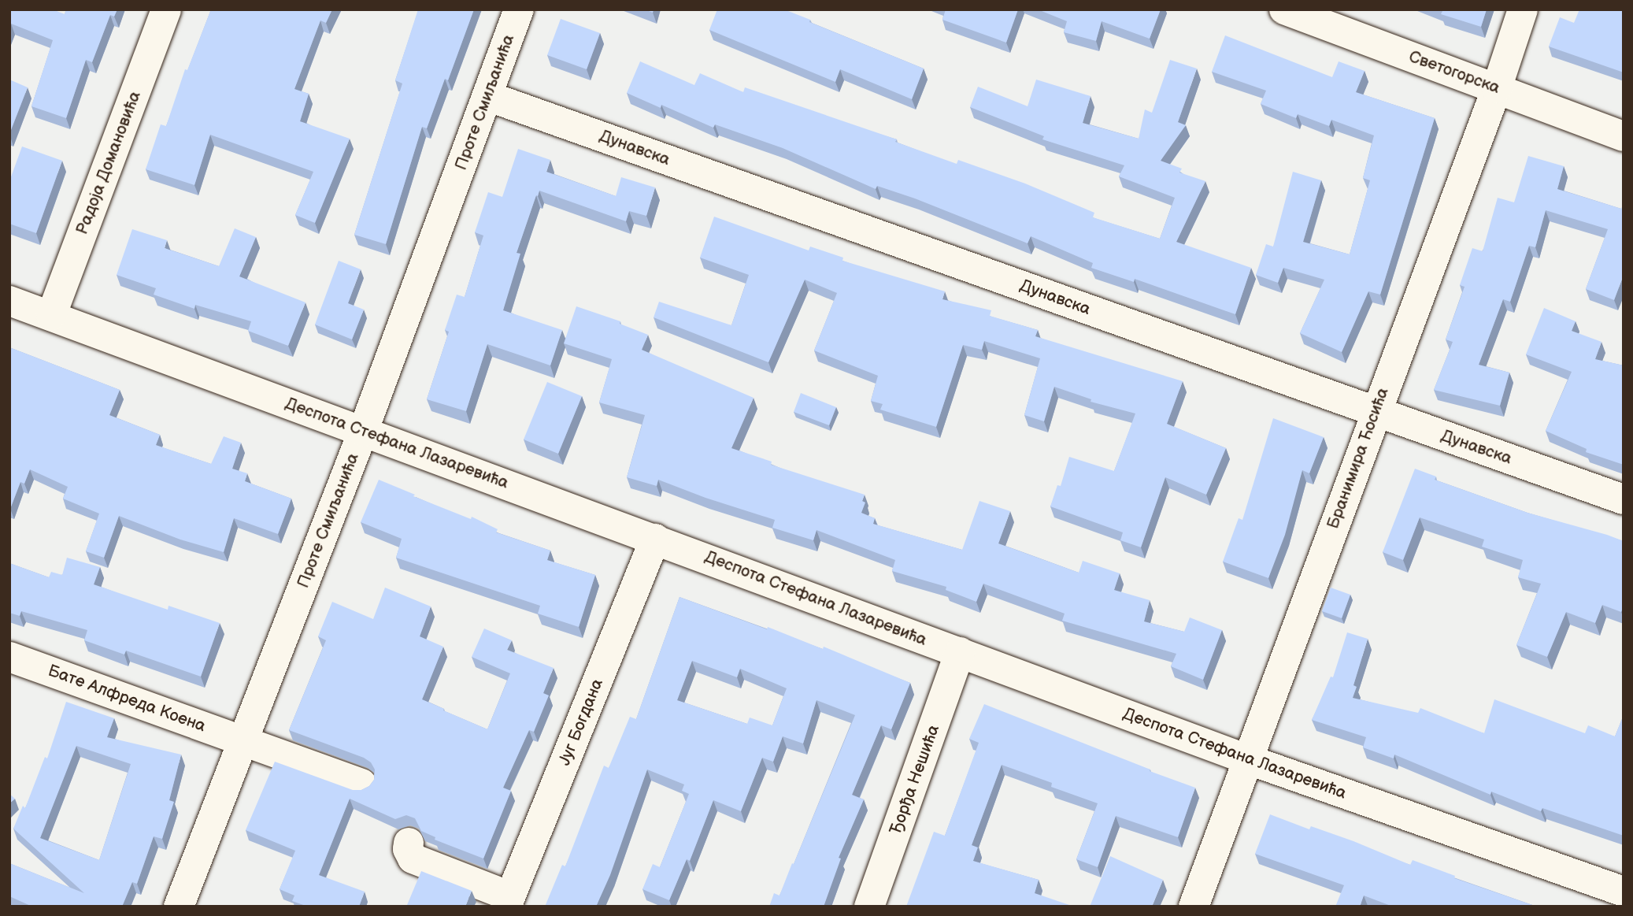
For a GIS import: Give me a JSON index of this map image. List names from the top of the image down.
{
  "streets": {
    "street": [
      "Светогорска",
      "Проте Смиљанића",
      "Дунавска",
      "Радоја Домановића",
      "Деспота Стефана Лазаревића",
      "Бранимира Ћосића",
      "Бате Алфреда Коена",
      "Југ Богдана",
      "Ђорђа Нешића"
    ]
  },
  "crossings": [
    ["Светогорска", "Бранимира Ћосића"],
    ["Проте Смиљанића", "Дунавска"],
    ["Проте Смиљанића", "Деспота Стефана Лазаревића"],
    ["Проте Смиљанића", "Бате Алфреда Коена"],
    ["Дунавска", "Бранимира Ћосића"],
    ["Радоја Домановића", "Деспота Стефана Лазаревића"],
    ["Деспота Стефана Лазаревића", "Бранимира Ћосића"],
    ["Деспота Стефана Лазаревића", "Југ Богдана"],
    ["Деспота Стефана Лазаревића", "Ђорђа Нешића"]
  ]
}
